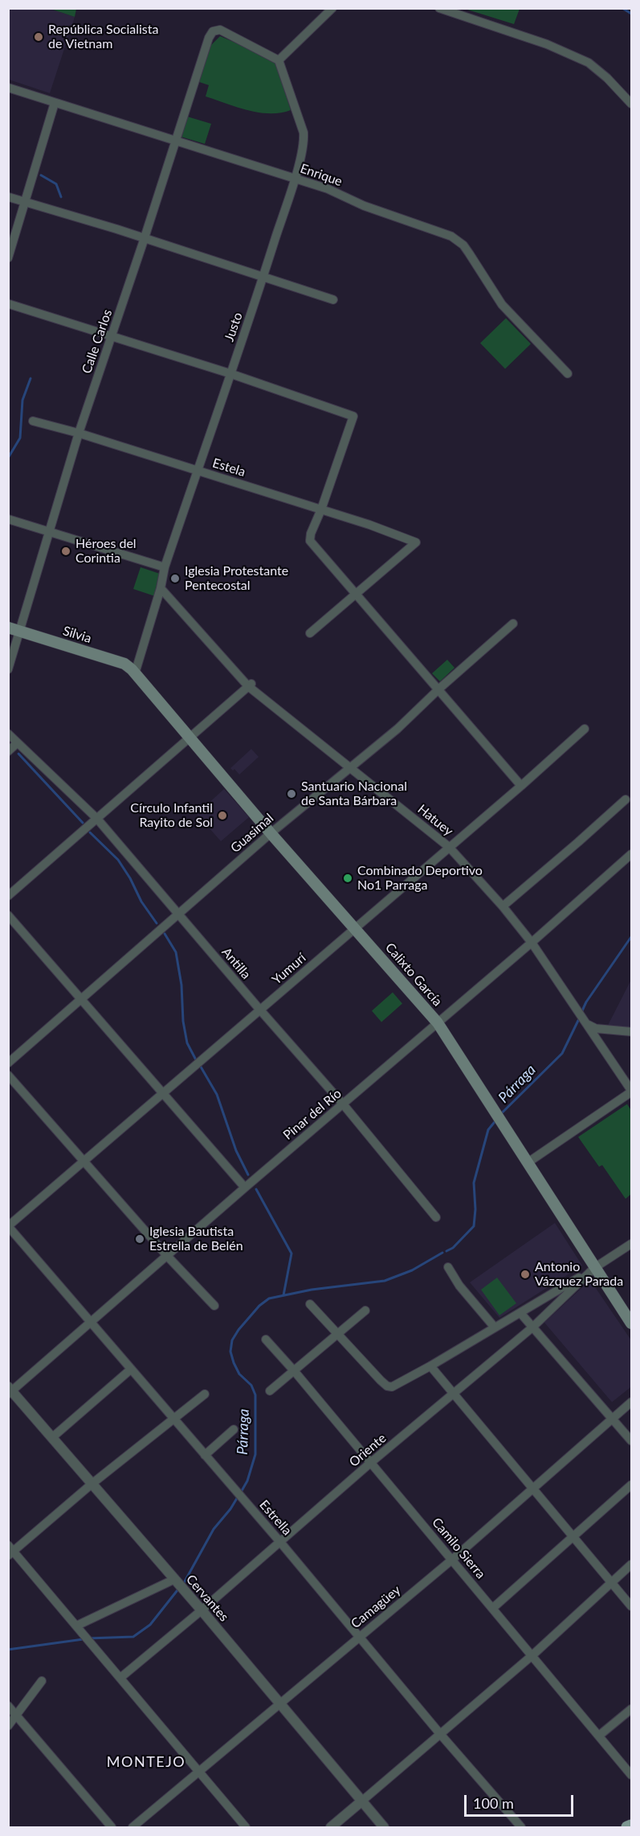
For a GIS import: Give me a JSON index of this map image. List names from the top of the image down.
{
  "streets": {
    "main road": ["Silvia", "Calixto García"],
    "street": [
      "Enrique",
      "Justo",
      "Calle Carlos",
      "Estela",
      "Hatuey",
      "Guasimal",
      "Antilla",
      "Yumurí",
      "Pinar del Río",
      "Oriente",
      "Estrella",
      "Camilo Sierra",
      "Cervantes",
      "Camagüey"
    ]
  },
  "crossings": [
    ["Enrique", "Justo"],
    ["Enrique", "Calle Carlos"],
    ["Justo", "Calle Carlos"],
    ["Justo", "Estela"],
    ["Justo", "Silvia"],
    ["Justo", "Hatuey"],
    ["Justo", "Calixto García"],
    ["Calle Carlos", "Estela"],
    ["Calle Carlos", "Silvia"],
    ["Silvia", "Calixto García"],
    ["Hatuey", "Guasimal"],
    ["Hatuey", "Yumurí"],
    ["Hatuey", "Pinar del Río"],
    ["Guasimal", "Antilla"],
    ["Guasimal", "Calixto García"],
    ["Antilla", "Yumurí"],
    ["Antilla", "Pinar del Río"],
    ["Yumurí", "Calixto García"],
    ["Yumurí", "Estrella"],
    ["Calixto García", "Pinar del Río"],
    ["Calixto García", "Oriente"],
    ["Pinar del Río", "Estrella"],
    ["Pinar del Río", "Cervantes"],
    ["Oriente", "Estrella"],
    ["Oriente", "Camilo Sierra"],
    ["Oriente", "Cervantes"],
    ["Estrella", "Camagüey"],
    ["Camilo Sierra", "Camagüey"],
    ["Cervantes", "Camagüey"]
  ],
  "districts": ["MONTEJO"],
  "water": ["Párraga"],
  "places": [
    "República Socialista de Vietnam",
    "Héroes del Corintia",
    "Iglesia Protestante Pentecostal",
    "Santuario Nacional de Santa Bárbara",
    "Círculo Infantil Rayito de Sol",
    "Combinado Deportivo No1 Parraga",
    "Iglesia Bautista Estrella de Belén",
    "Antonio Vázquez Parada"
  ],
  "scale_bar": "100 m"
}
